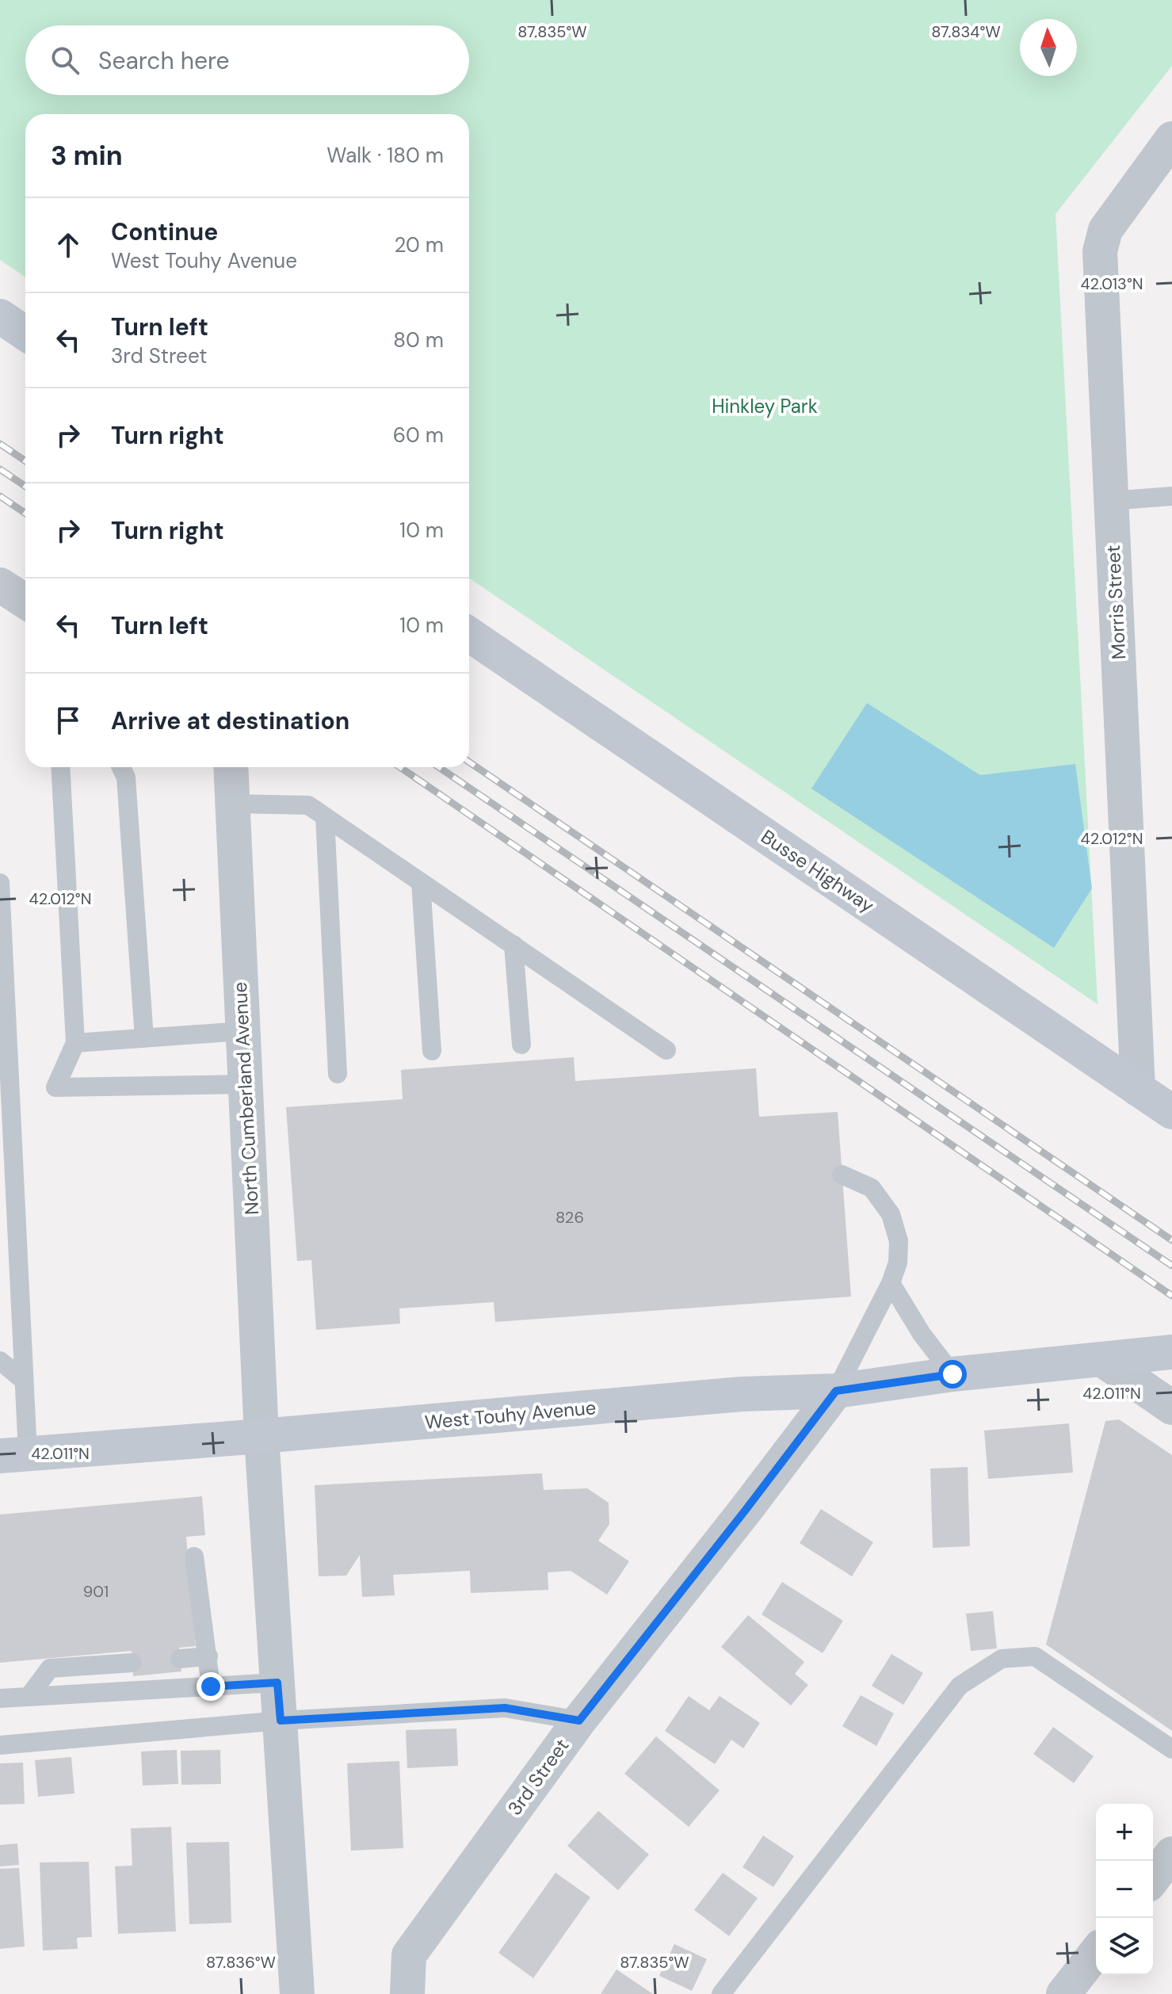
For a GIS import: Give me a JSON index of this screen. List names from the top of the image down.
{
  "streets": {
    "main road": ["Busse Highway", "West Touhy Avenue"],
    "street": ["Morris Street", "North Cumberland Avenue", "3rd Street"]
  },
  "crossings": [
    ["Morris Street", "Busse Highway"],
    ["North Cumberland Avenue", "West Touhy Avenue"],
    ["West Touhy Avenue", "3rd Street"]
  ],
  "parks": ["Hinkley Park"],
  "house_numbers": ["826", "901"],
  "north": "top",
  "page": {
    "search": "Search here",
    "heading": ["3 min", "Walk · 180 m"],
    "list": [
      ["Continue", "West Touhy Avenue", "20 m"],
      ["Turn left", "3rd Street", "80 m"],
      ["Turn right", "60 m"],
      ["Turn right", "10 m"],
      ["Turn left", "10 m"],
      "Arrive at destination"
    ],
    "map_buttons": ["+", "−"]
  },
  "coordinates": [
    "87.835°W",
    "87.834°W",
    "42.013°N",
    "42.012°N",
    "42.011°N",
    "87.836°W"
  ]
}
